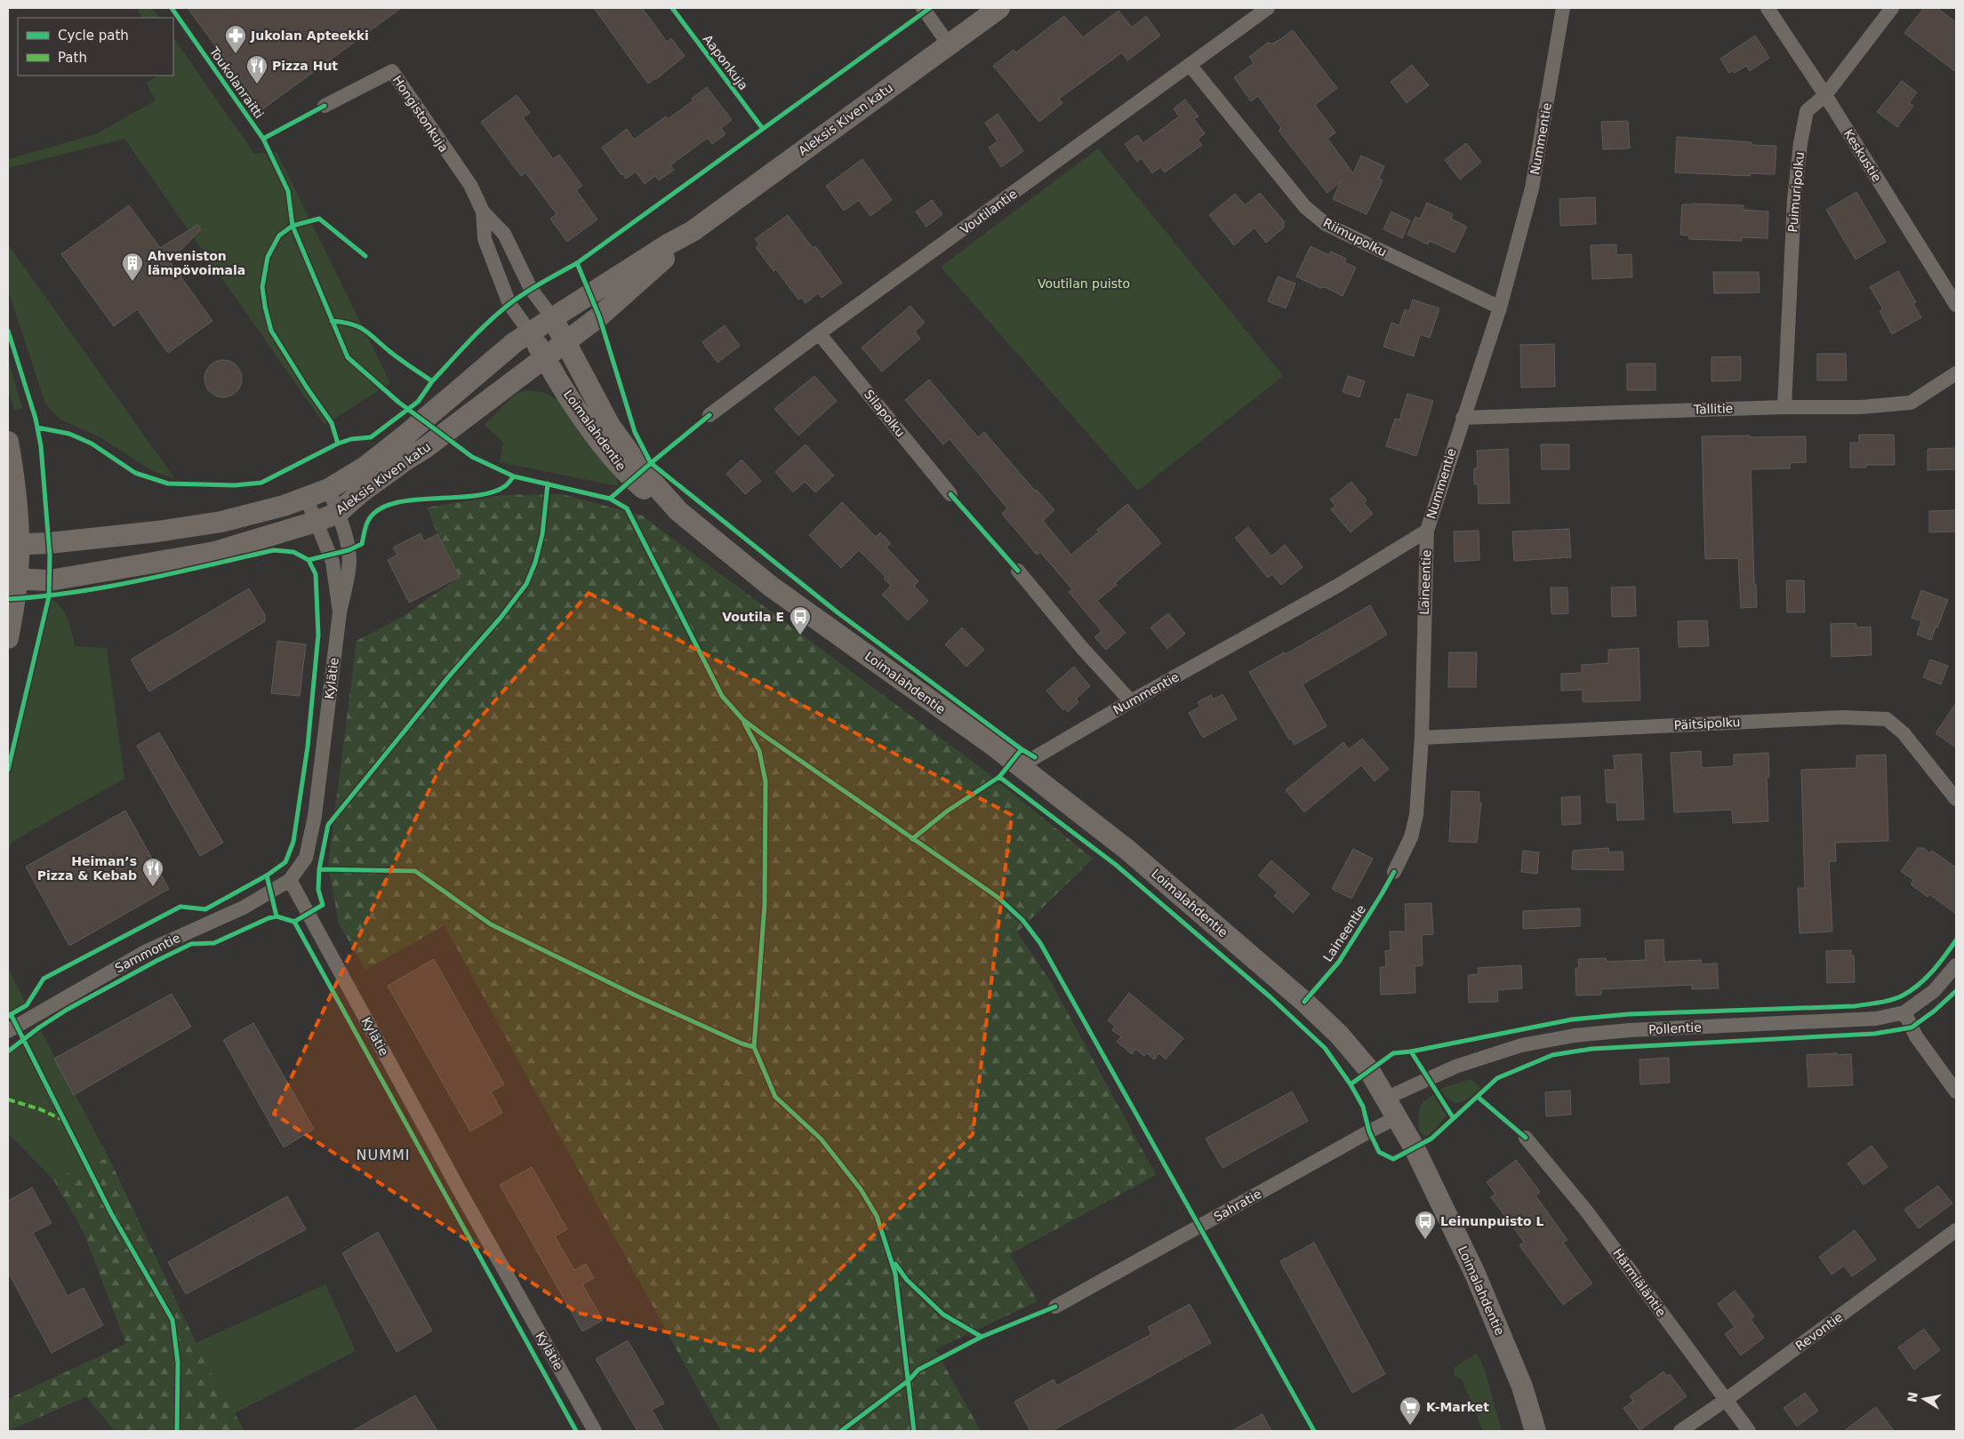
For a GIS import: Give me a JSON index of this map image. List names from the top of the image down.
{
  "streets": {
    "main road": ["Aleksis Kiven katu", "Loimalahdentie"],
    "street": [
      "Hongistonkuja",
      "Nummentie",
      "Keskustie",
      "Puimuripolku",
      "Voutilantie",
      "Riimupolku",
      "Tallitie",
      "Silapolku",
      "Laineentie",
      "Kylätie",
      "Päitsipolku",
      "Sammontie",
      "Pollentie",
      "Sahratie",
      "Härmiäläntie",
      "Revontie"
    ],
    "cycle path": ["Aaponkuja", "Toukolanraitti"]
  },
  "crossings": [
    ["Hongistonkuja", "Aleksis Kiven katu"],
    ["Hongistonkuja", "Loimalahdentie"],
    ["Aleksis Kiven katu", "Loimalahdentie"],
    ["Aleksis Kiven katu", "Kylätie"],
    ["Nummentie", "Riimupolku"],
    ["Nummentie", "Tallitie"],
    ["Nummentie", "Loimalahdentie"],
    ["Nummentie", "Laineentie"],
    ["Keskustie", "Puimuripolku"],
    ["Puimuripolku", "Tallitie"],
    ["Voutilantie", "Riimupolku"],
    ["Voutilantie", "Silapolku"],
    ["Loimalahdentie", "Pollentie"],
    ["Loimalahdentie", "Sahratie"],
    ["Laineentie", "Päitsipolku"],
    ["Kylätie", "Sammontie"],
    ["Härmiäläntie", "Revontie"]
  ],
  "districts": ["NUMMI"],
  "parks": ["Voutilan puisto"],
  "places": {
    "pharmacy": ["Jukolan Apteekki"],
    "restaurant": ["Pizza Hut", "Heiman’s Pizza & Kebab"],
    "building": ["Ahveniston lämpövoimala"],
    "bus stop": ["Voutila E", "Leinunpuisto L"],
    "supermarket": ["K-Market"]
  },
  "legend": ["Cycle path", "Path"],
  "north": "left"
}
